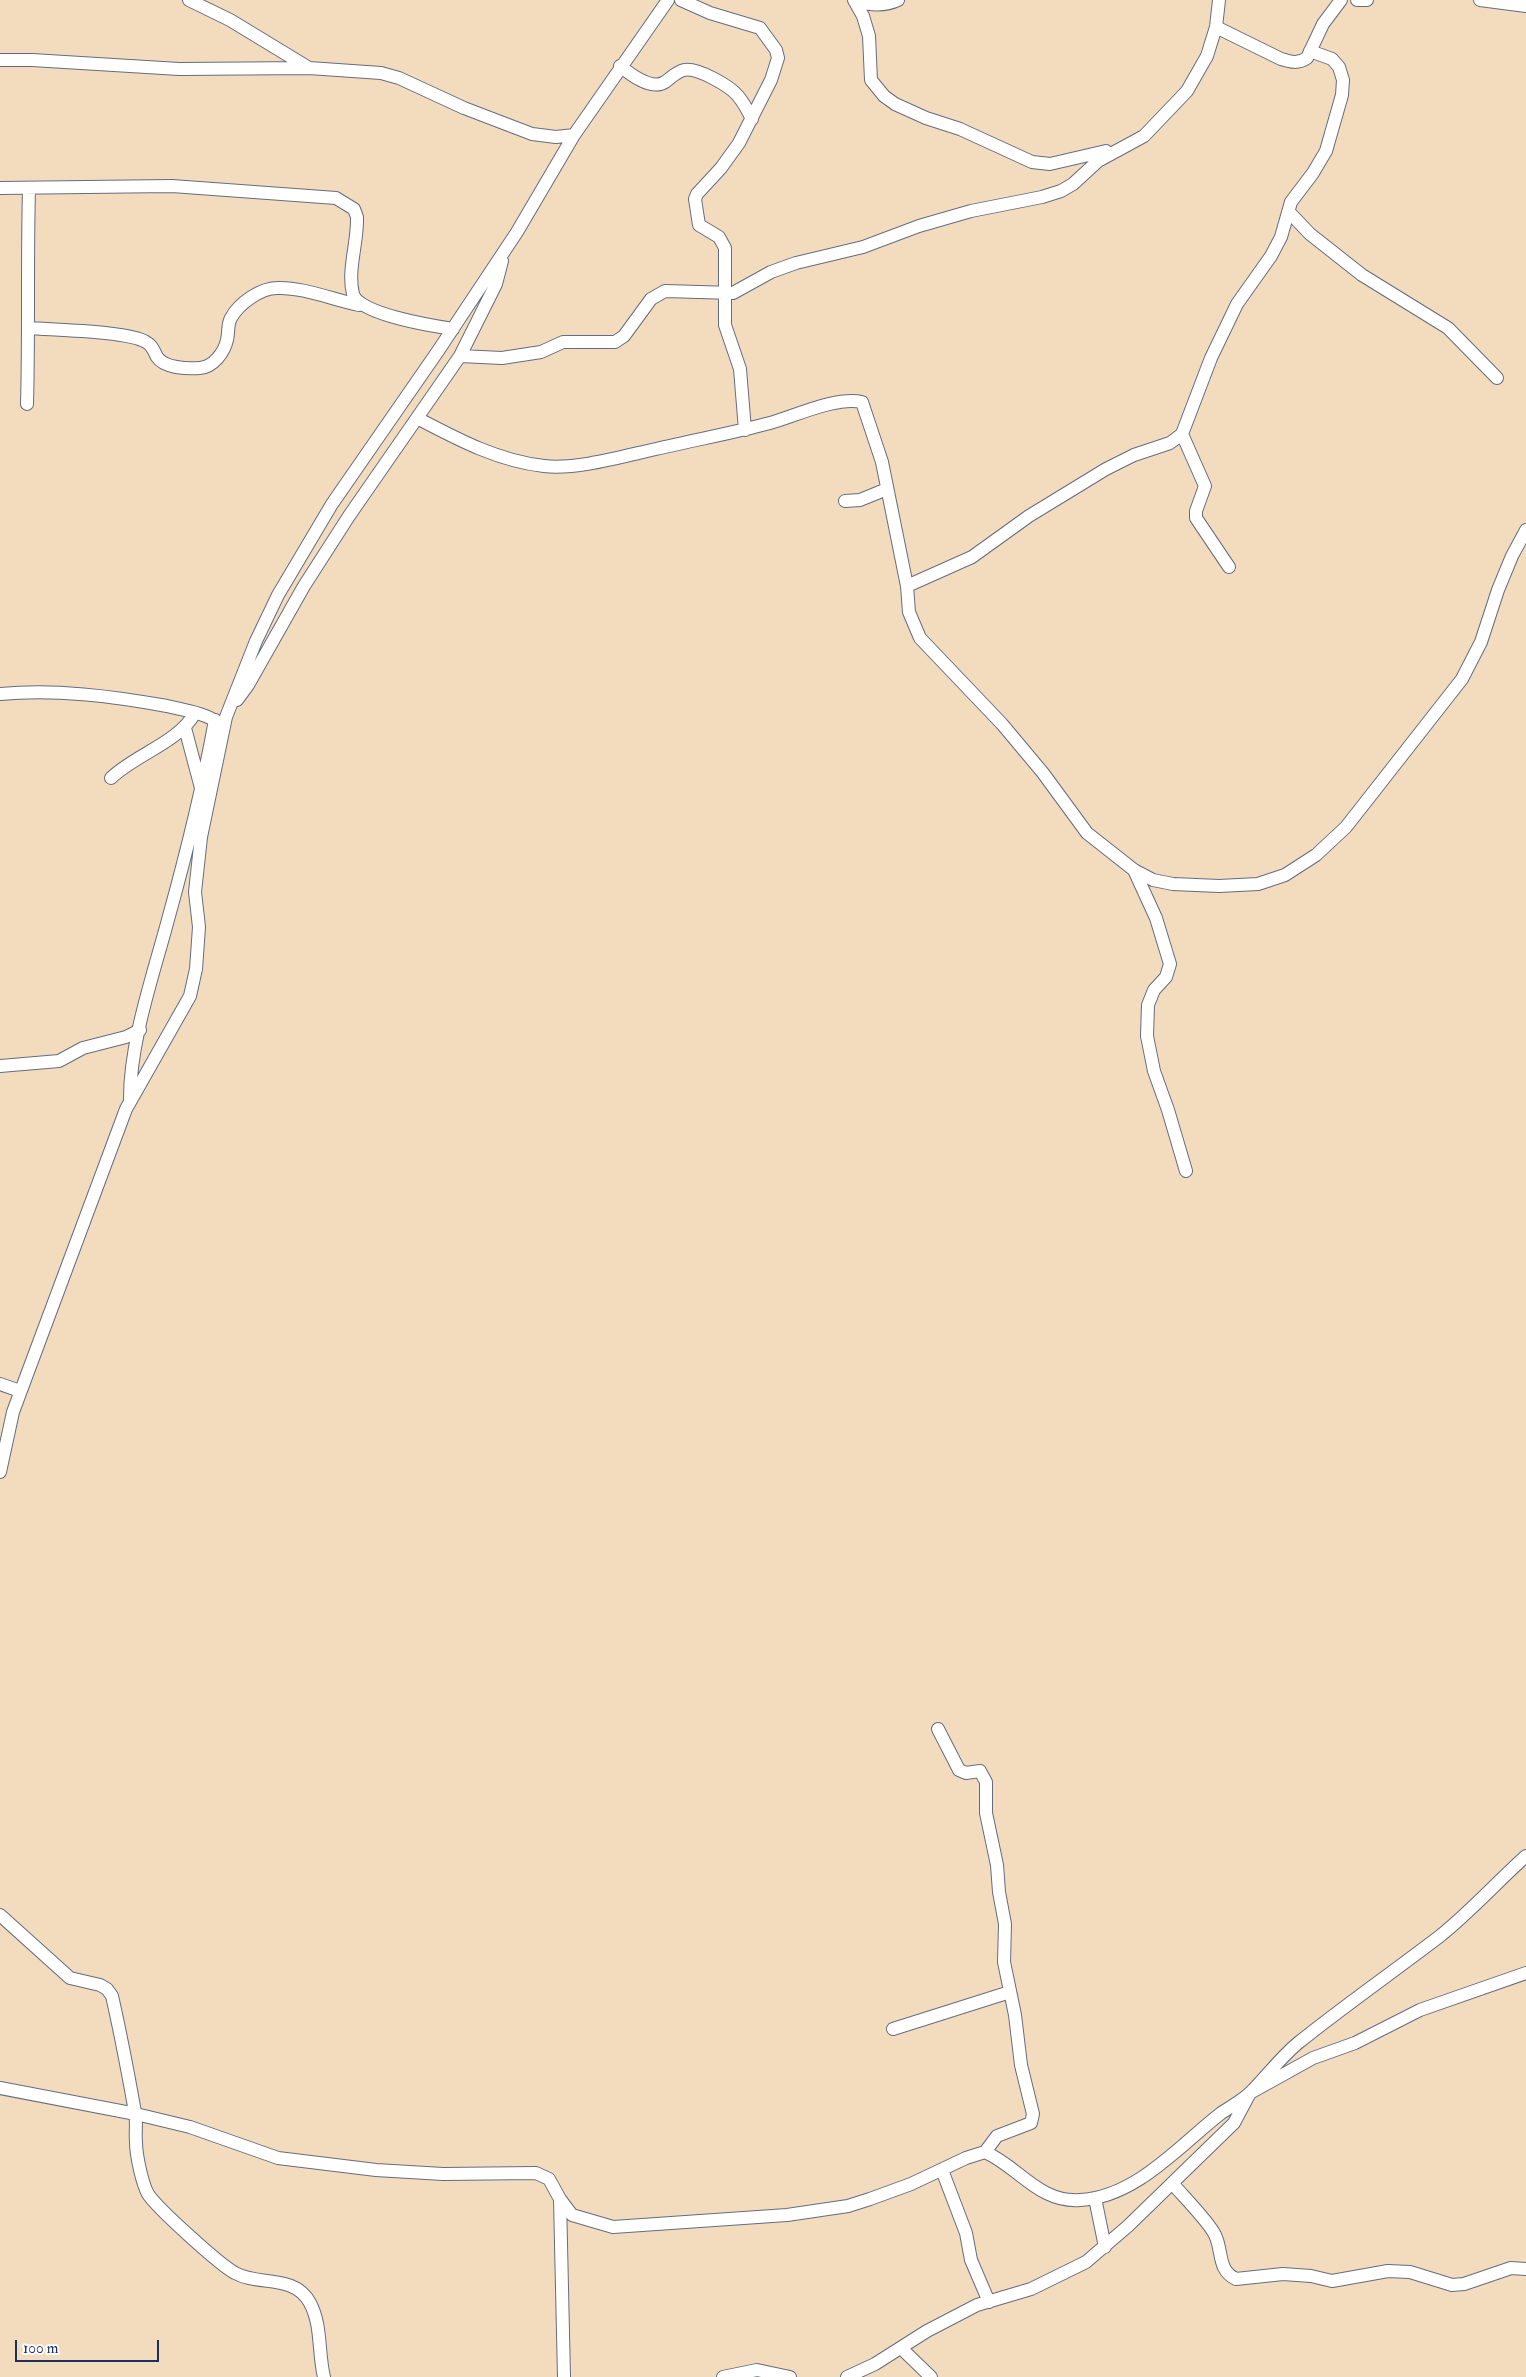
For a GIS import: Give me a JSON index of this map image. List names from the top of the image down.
{
  "scale_bar": "100 m"
}
